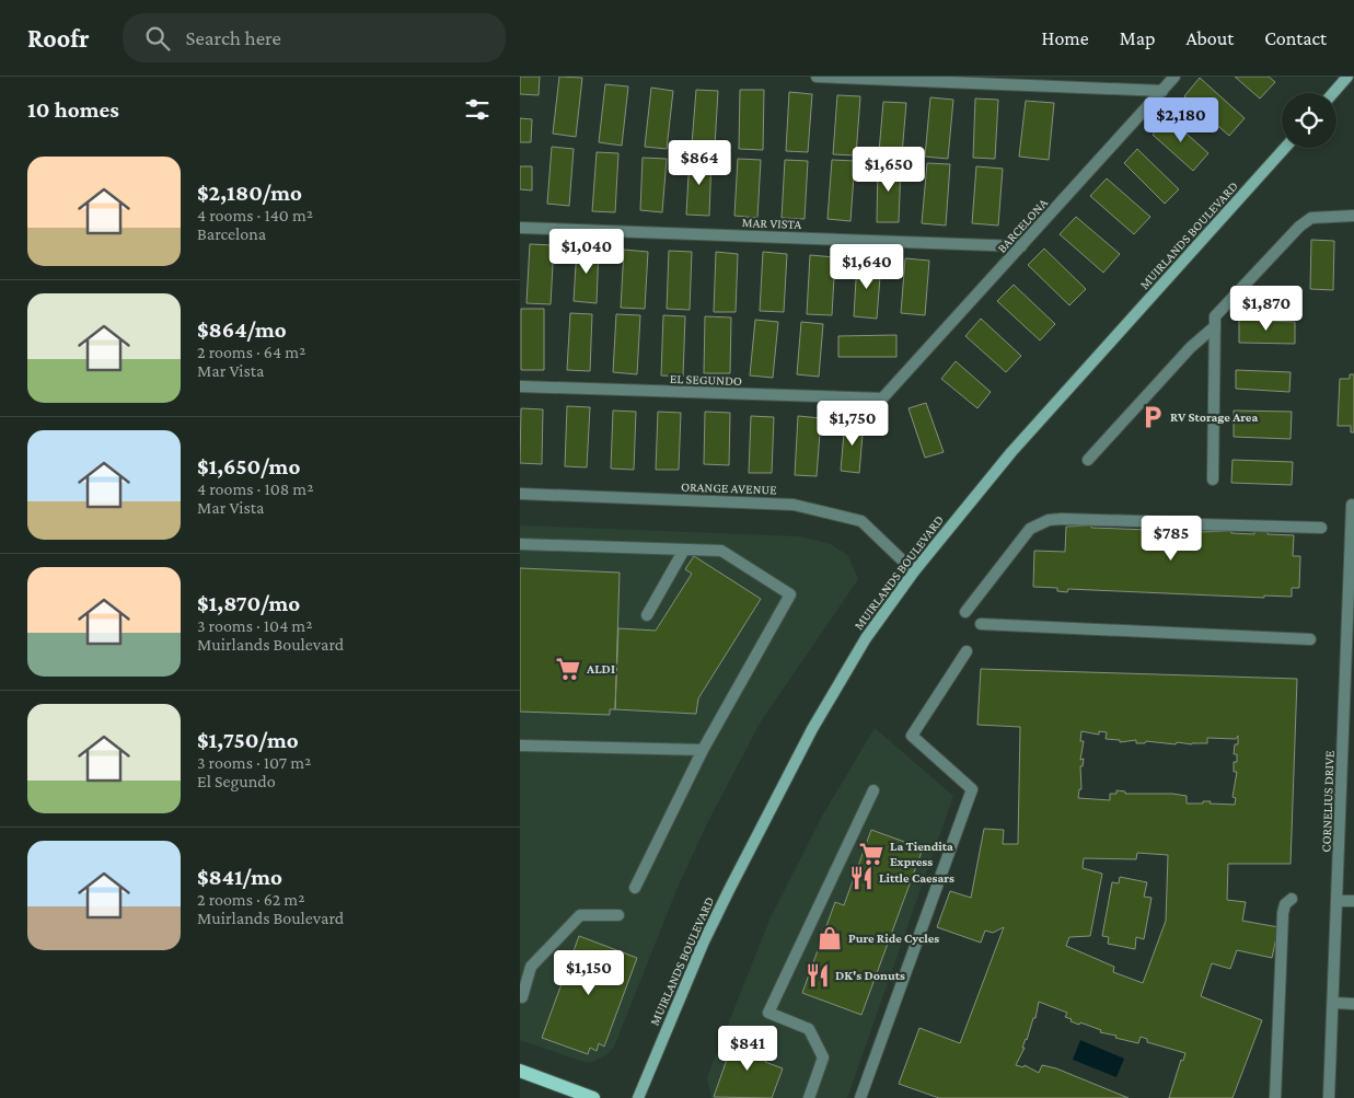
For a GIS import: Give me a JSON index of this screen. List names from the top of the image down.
{
  "streets": {
    "main road": ["MUIRLANDS BOULEVARD"],
    "street": [
      "MAR VISTA",
      "BARCELONA",
      "EL SEGUNDO",
      "ORANGE AVENUE",
      "CORNELIUS DRIVE"
    ]
  },
  "crossings": [
    ["MAR VISTA", "BARCELONA"],
    ["BARCELONA", "EL SEGUNDO"],
    ["MUIRLANDS BOULEVARD", "ORANGE AVENUE"]
  ],
  "places": {
    "parking": ["RV Storage Area"],
    "supermarket": ["ALDI", "La Tiendita Express"],
    "restaurant": ["Little Caesars", "DK's Donuts"],
    "shop": ["Pure Ride Cycles"]
  },
  "page": {
    "header": "Roofr",
    "search": "Search here",
    "nav": [
      "Home",
      "Map",
      "About",
      "Contact"
    ],
    "heading": "10 homes",
    "price": [
      "$2,180",
      "$864",
      "$1,650",
      "$1,040",
      "$1,640",
      "$1,870",
      "$1,750",
      "$785",
      "$1,150",
      "$841"
    ],
    "list": [
      {
        "name": "$2,180/mo",
        "note": "4 rooms · 140 m² · Barcelona"
      },
      {
        "name": "$864/mo",
        "note": "2 rooms · 64 m² · Mar Vista"
      },
      {
        "name": "$1,650/mo",
        "note": "4 rooms · 108 m² · Mar Vista"
      },
      {
        "name": "$1,870/mo",
        "note": "3 rooms · 104 m² · Muirlands Boulevard"
      },
      {
        "name": "$1,750/mo",
        "note": "3 rooms · 107 m² · El Segundo"
      },
      {
        "name": "$841/mo",
        "note": "2 rooms · 62 m² · Muirlands Boulevard"
      }
    ]
  }
}
